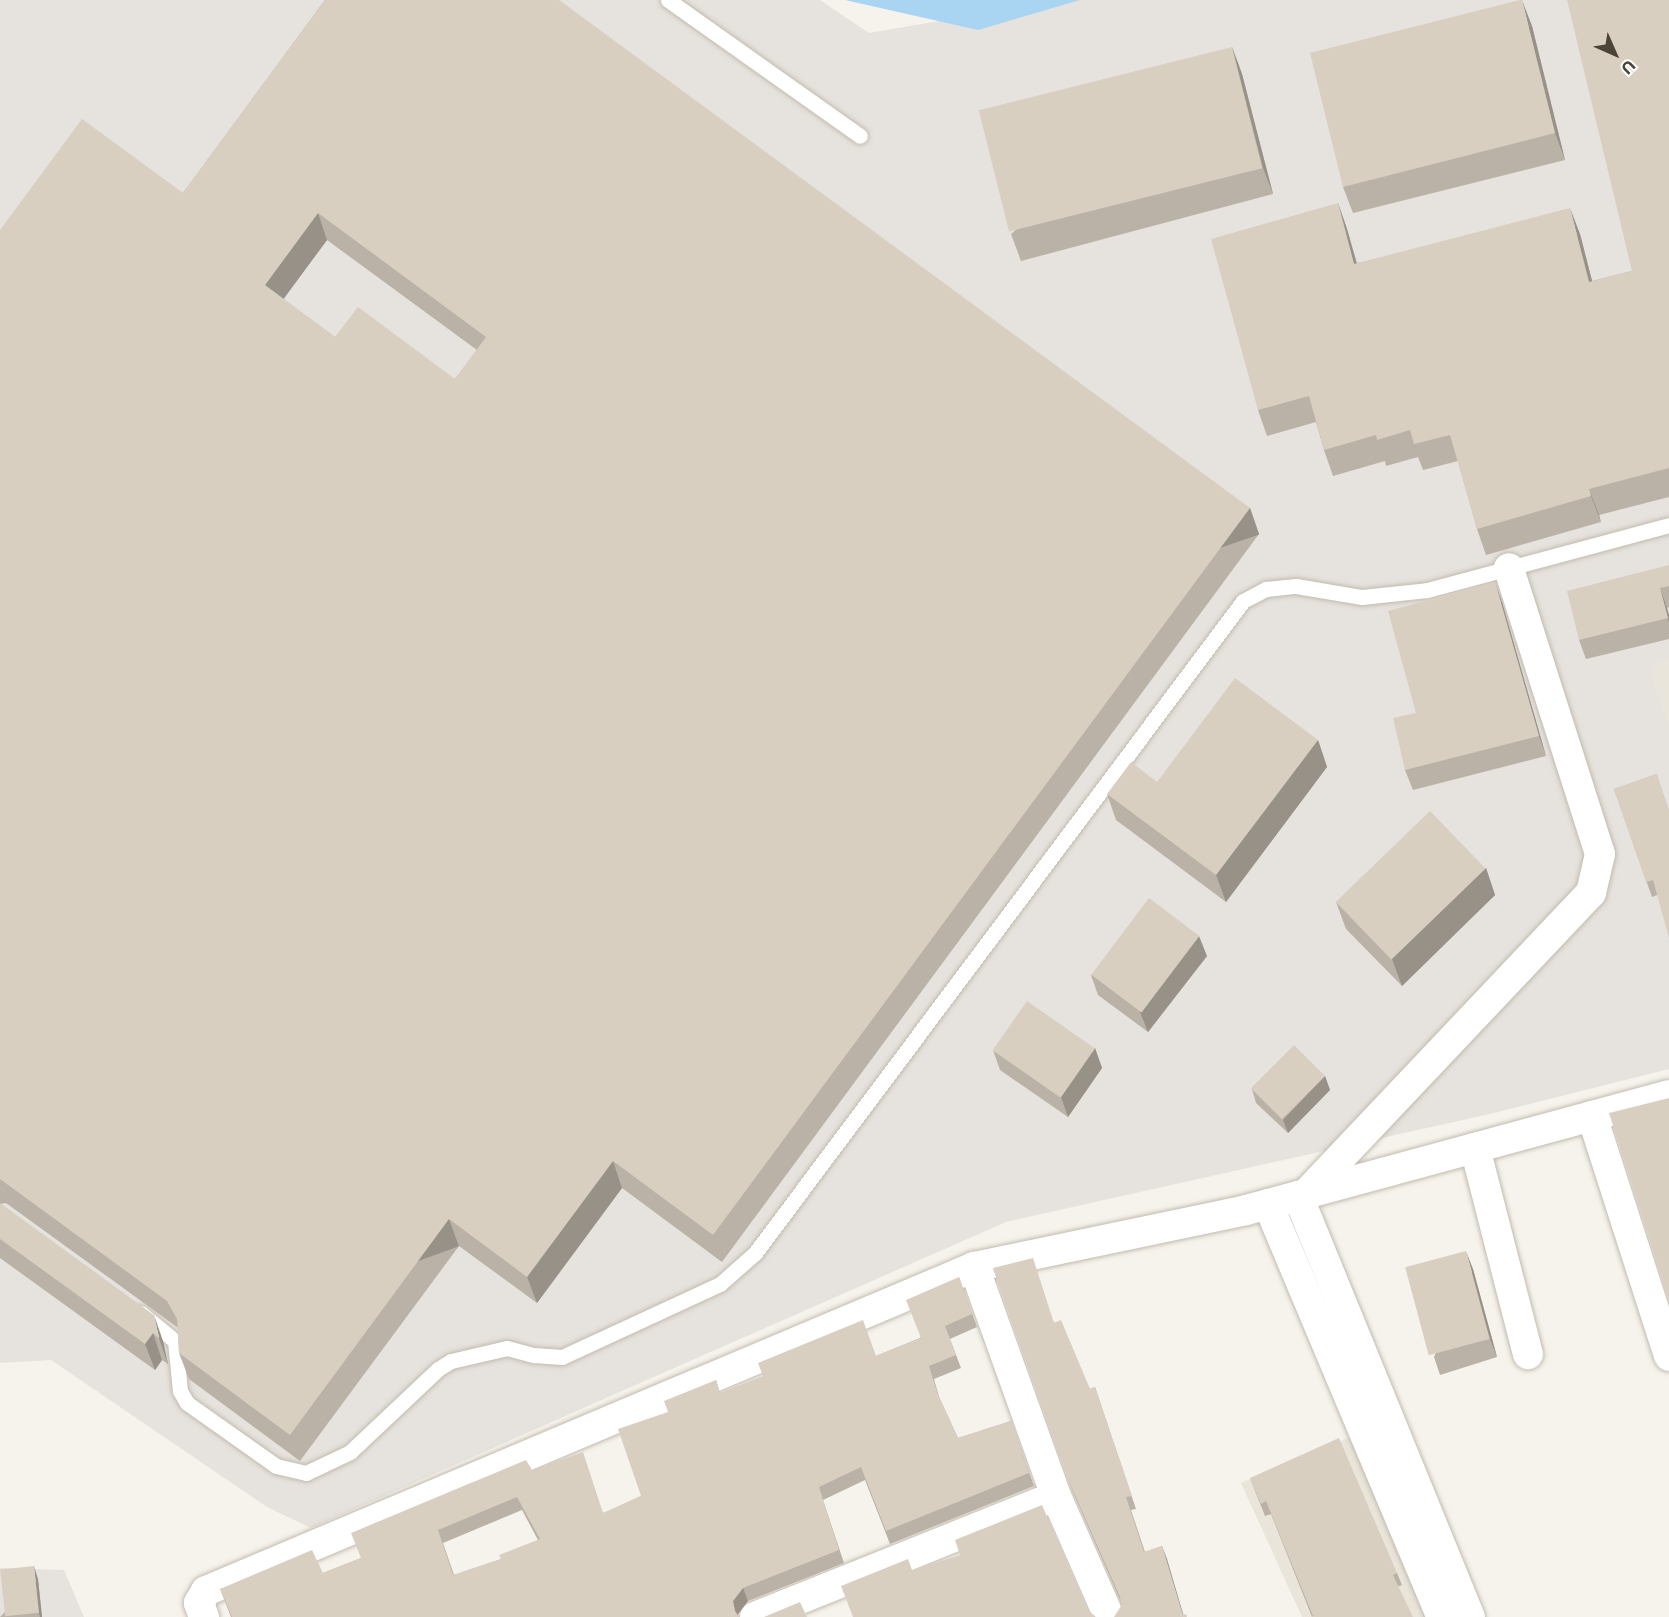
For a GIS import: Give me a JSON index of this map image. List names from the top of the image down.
{
  "north": "bottom right"
}
